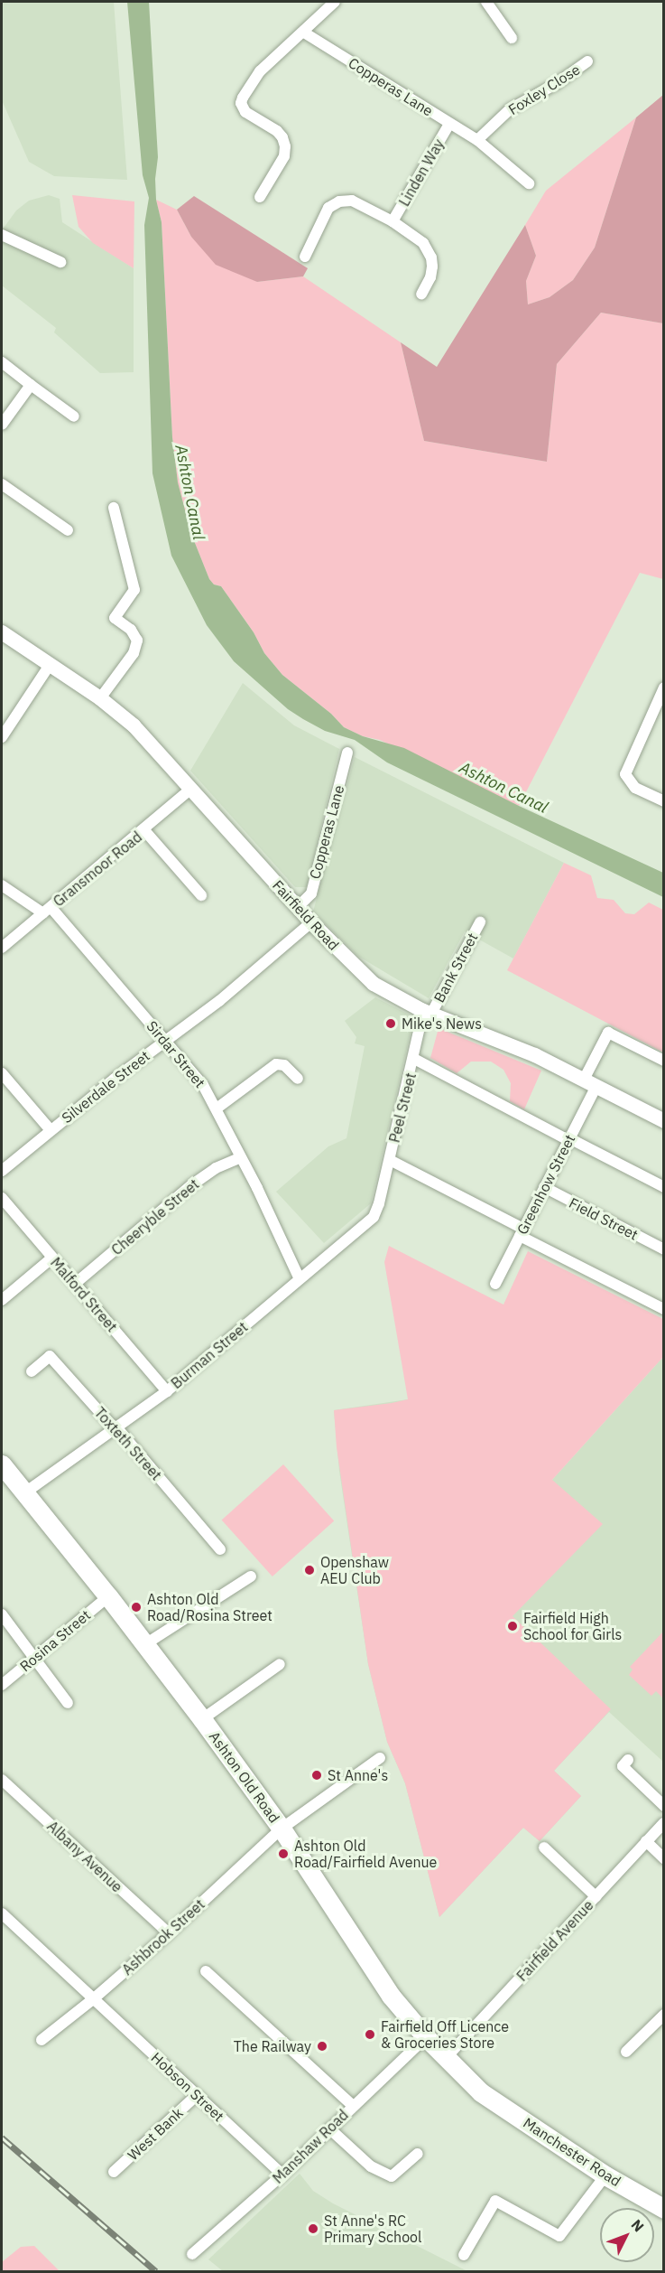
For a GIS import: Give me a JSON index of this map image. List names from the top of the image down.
{
  "streets": {
    "highway": ["Ashton Old Road", "Manchester Road"],
    "street": [
      "Copperas Lane",
      "Foxley Close",
      "Linden Way",
      "Gransmoor Road",
      "Fairfield Road",
      "Bank Street",
      "Sirdar Street",
      "Silverdale Street",
      "Peel Street",
      "Greenhow Street",
      "Cheeryble Street",
      "Field Street",
      "Malford Street",
      "Burman Street",
      "Toxteth Street",
      "Rosina Street",
      "Albany Avenue",
      "Ashbrook Street",
      "Fairfield Avenue",
      "Hobson Street",
      "West Bank",
      "Manshaw Road"
    ]
  },
  "crossings": [
    ["Copperas Lane", "Foxley Close"],
    ["Copperas Lane", "Linden Way"],
    ["Copperas Lane", "Fairfield Road"],
    ["Gransmoor Road", "Fairfield Road"],
    ["Gransmoor Road", "Sirdar Street"],
    ["Fairfield Road", "Bank Street"],
    ["Fairfield Road", "Silverdale Street"],
    ["Fairfield Road", "Peel Street"],
    ["Fairfield Road", "Greenhow Street"],
    ["Bank Street", "Peel Street"],
    ["Sirdar Street", "Silverdale Street"],
    ["Sirdar Street", "Cheeryble Street"],
    ["Sirdar Street", "Burman Street"],
    ["Peel Street", "Burman Street"],
    ["Greenhow Street", "Field Street"],
    ["Cheeryble Street", "Malford Street"],
    ["Malford Street", "Burman Street"],
    ["Burman Street", "Toxteth Street"],
    ["Burman Street", "Ashton Old Road"],
    ["Rosina Street", "Ashton Old Road"],
    ["Ashton Old Road", "Ashbrook Street"],
    ["Ashton Old Road", "Fairfield Avenue"],
    ["Ashton Old Road", "Manshaw Road"],
    ["Ashton Old Road", "Manchester Road"],
    ["Albany Avenue", "Ashbrook Street"],
    ["Ashbrook Street", "Hobson Street"],
    ["Hobson Street", "West Bank"],
    ["Hobson Street", "Manshaw Road"]
  ],
  "water": ["Ashton Canal"],
  "places": [
    "Mike's News",
    "Openshaw AEU Club",
    "Ashton Old Road/Rosina Street",
    "Fairfield High School for Girls",
    "St Anne's",
    "Ashton Old Road/Fairfield Avenue",
    "Fairfield Off Licence & Groceries Store",
    "The Railway",
    "St Anne's RC Primary School"
  ],
  "north": "top right"
}
